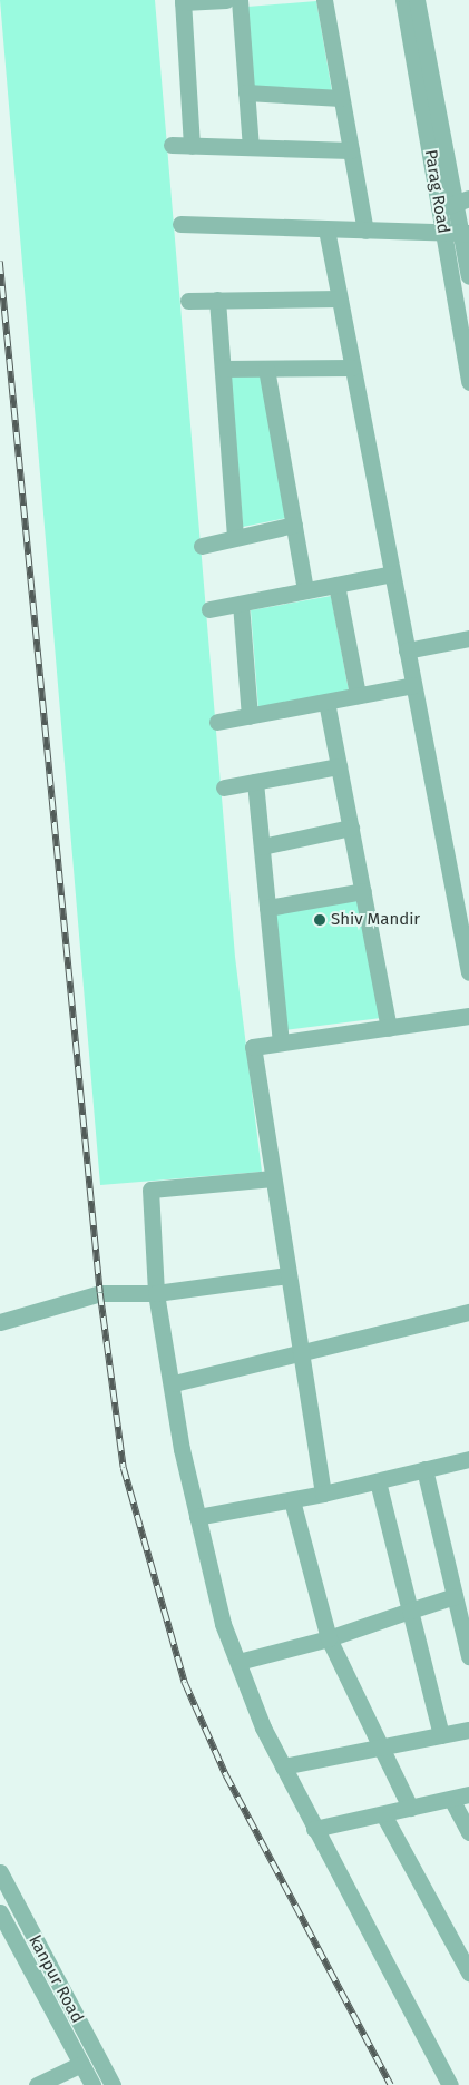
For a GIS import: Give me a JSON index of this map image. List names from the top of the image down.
{
  "streets": {
    "street": ["Parag Road", "kanpur Road"]
  },
  "places": ["Shiv Mandir"]
}
